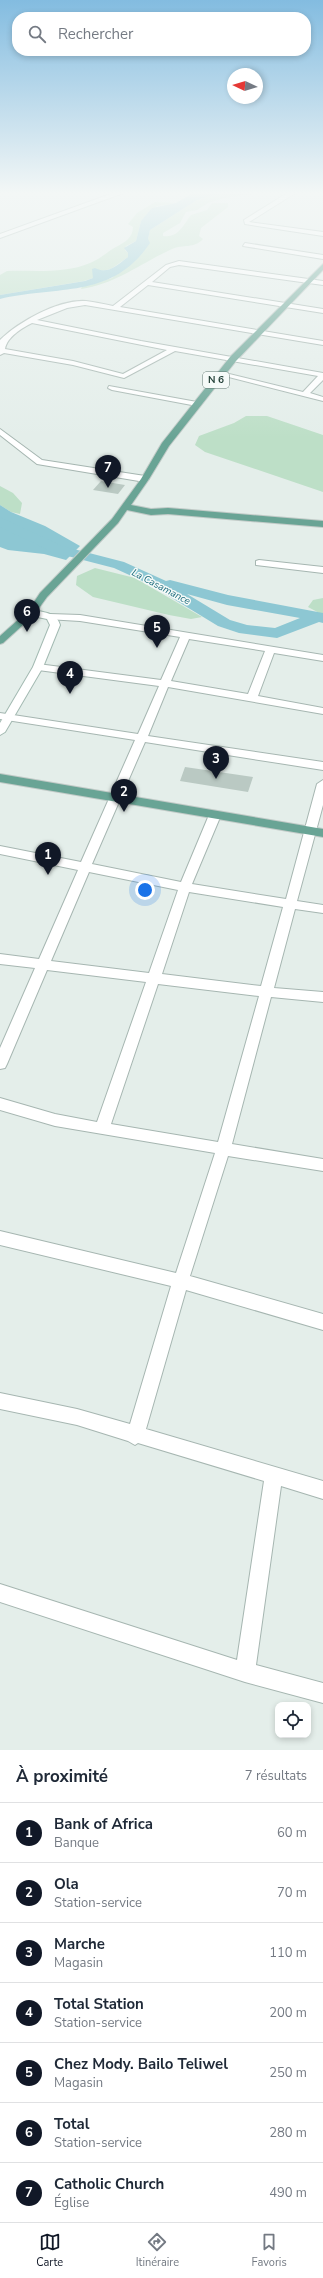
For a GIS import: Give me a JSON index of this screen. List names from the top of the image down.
{
  "streets": {
    "main road": ["N 6"]
  },
  "water": ["La Casamance"],
  "north": "left",
  "page": {
    "search": "Rechercher",
    "pins": [
      "7",
      "6",
      "5",
      "4",
      "3",
      "2",
      "1"
    ],
    "heading": ["À proximité", "7 résultats"],
    "list": [
      {
        "mark": "1",
        "name": "Bank of Africa",
        "note": "Banque",
        "value": "60 m"
      },
      {
        "mark": "2",
        "name": "Ola",
        "note": "Station-service",
        "value": "70 m"
      },
      {
        "mark": "3",
        "name": "Marche",
        "note": "Magasin",
        "value": "110 m"
      },
      {
        "mark": "4",
        "name": "Total Station",
        "note": "Station-service",
        "value": "200 m"
      },
      {
        "mark": "5",
        "name": "Chez Mody. Bailo Teliwel",
        "note": "Magasin",
        "value": "250 m"
      },
      {
        "mark": "6",
        "name": "Total",
        "note": "Station-service",
        "value": "280 m"
      },
      {
        "mark": "7",
        "name": "Catholic Church",
        "note": "Église",
        "value": "490 m"
      }
    ],
    "nav": ["Carte", "Itinéraire", "Favoris"]
  }
}
